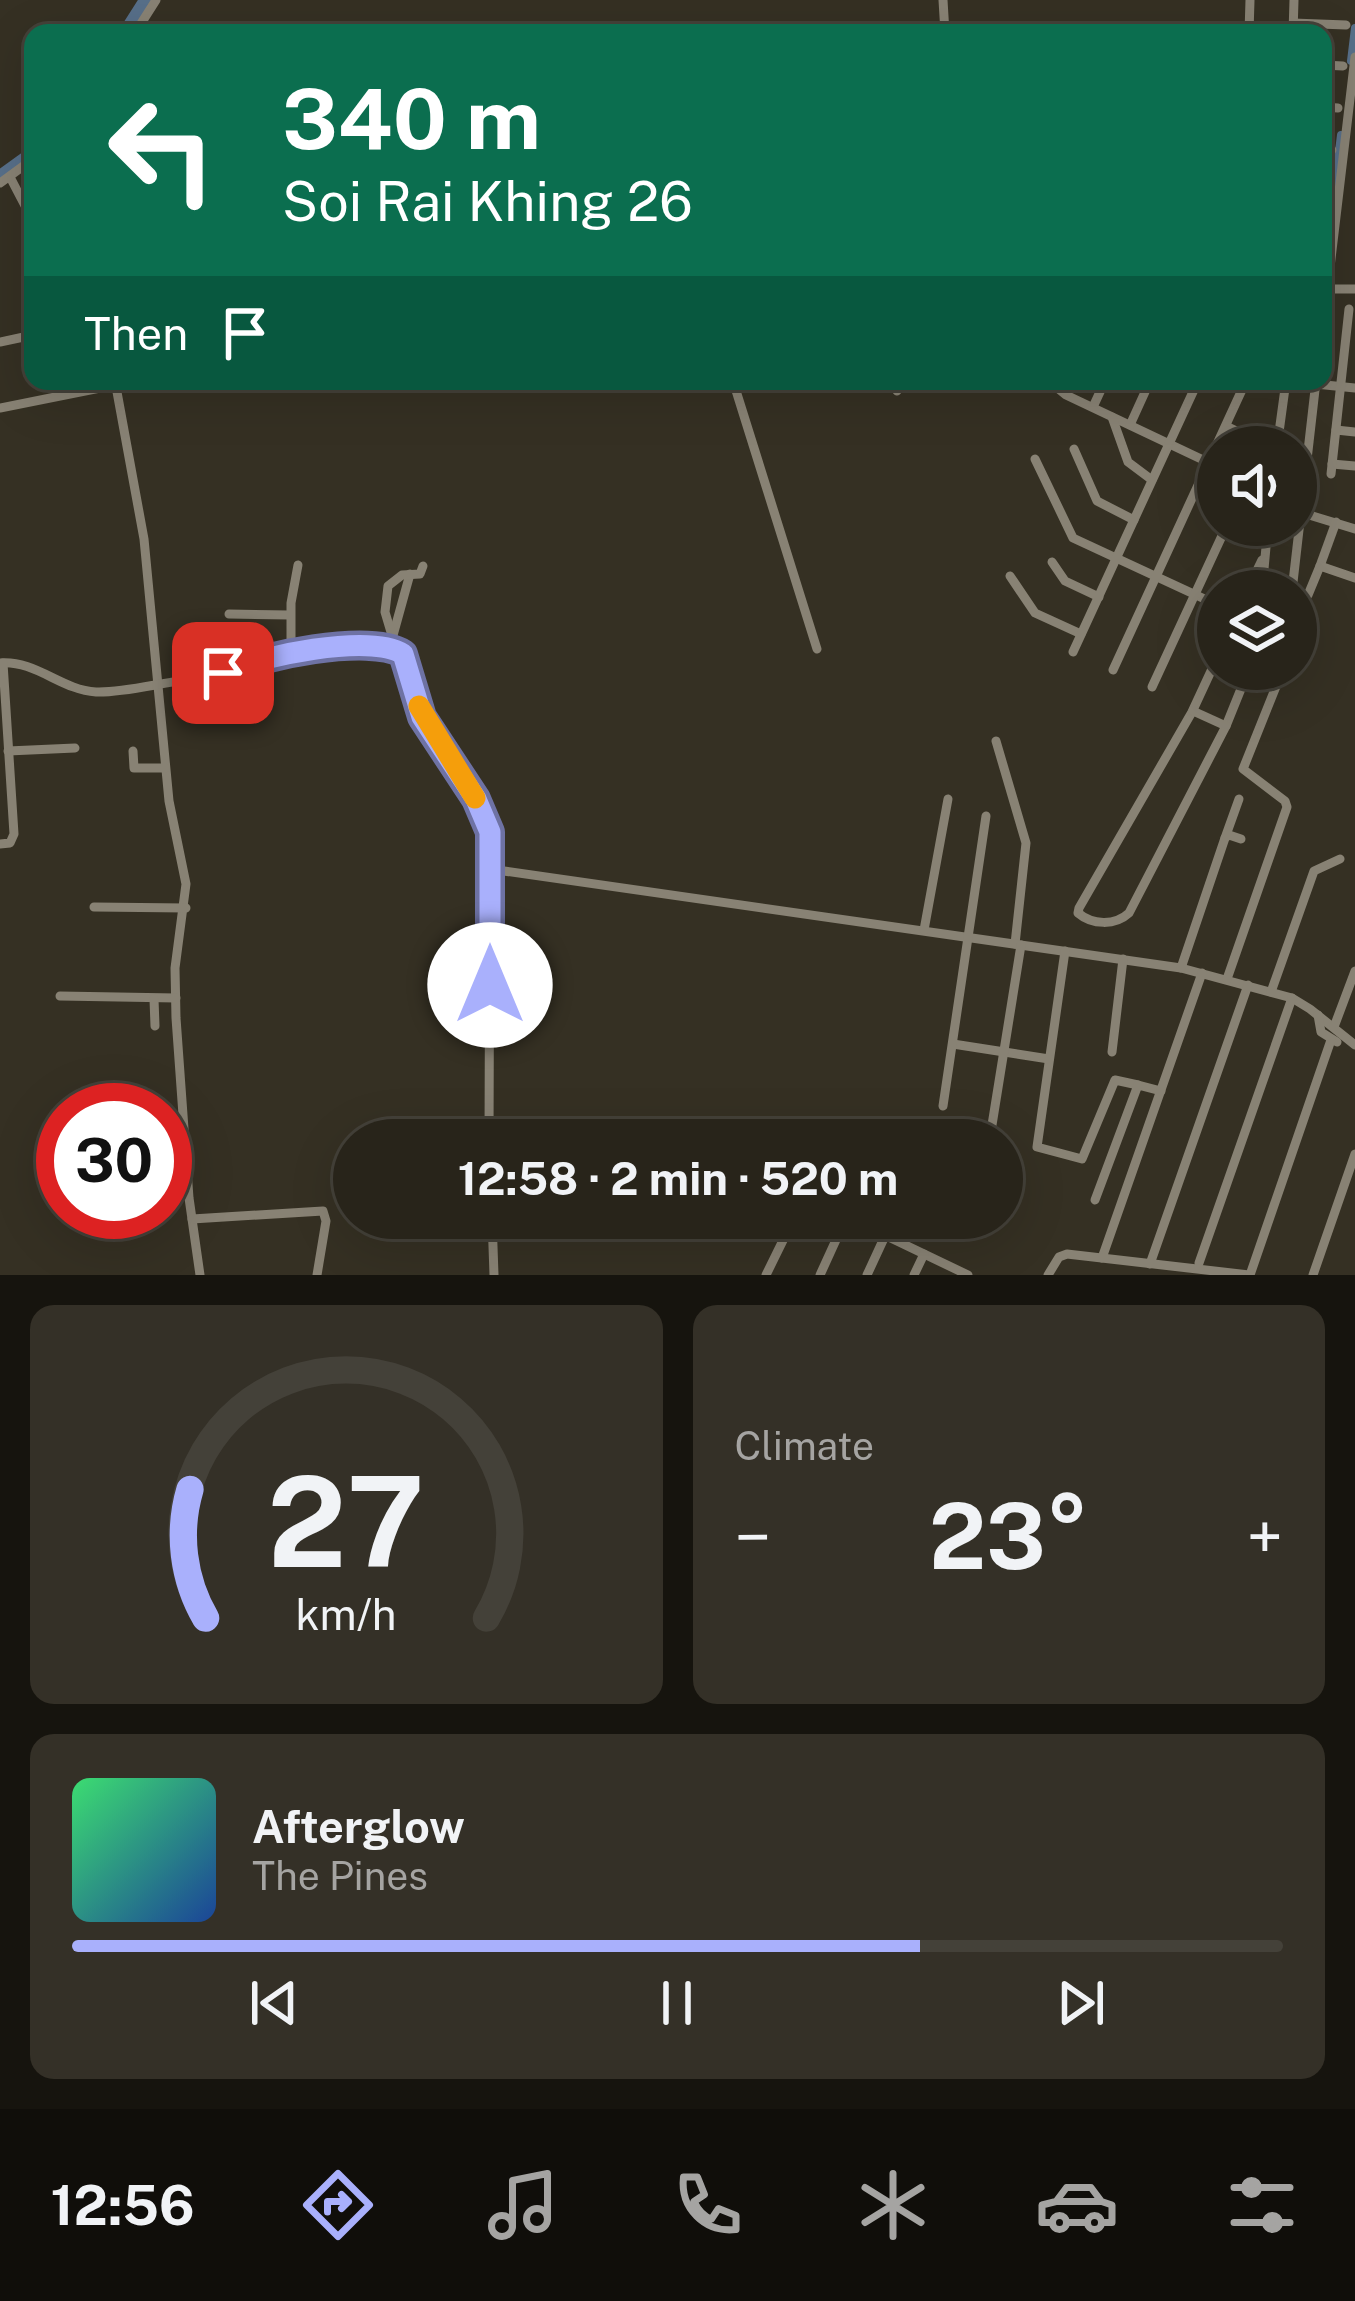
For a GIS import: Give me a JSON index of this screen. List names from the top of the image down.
{
  "page": {
    "turn": ["340 m", "Soi Rai Khing 26"],
    "then": "Then",
    "limit": "30",
    "trip": "12:58 · 2 min · 520 m",
    "tile": "Climate",
    "heat": ["−", "23°", "+"],
    "song": ["Afterglow", "The Pines"],
    "tabs": "12:56",
    "gauge": ["27", "km/h"]
  }
}
